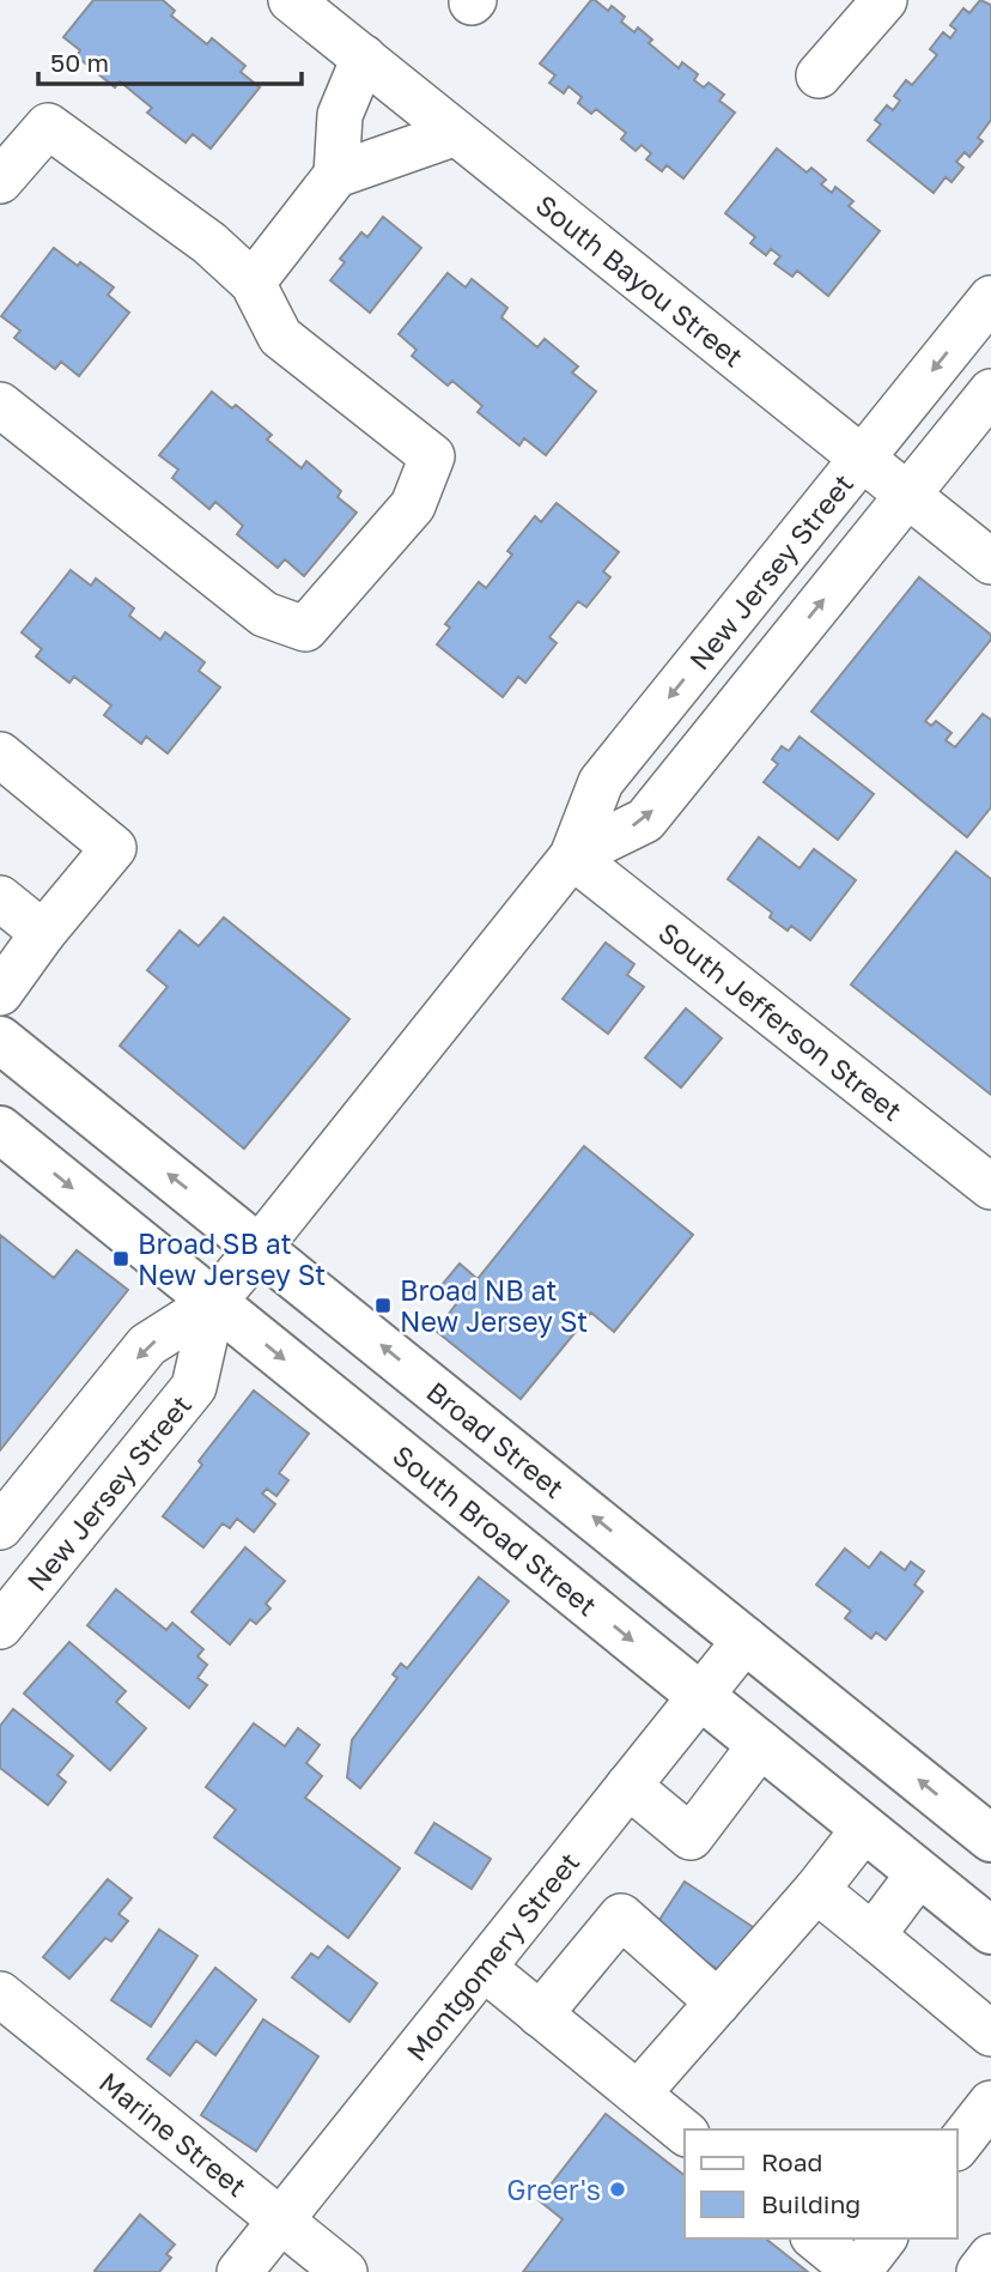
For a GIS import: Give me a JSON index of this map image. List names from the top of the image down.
{
  "streets": {
    "main road": ["Broad Street", "South Broad Street"],
    "street": [
      "South Bayou Street",
      "New Jersey Street",
      "South Jefferson Street",
      "Montgomery Street",
      "Marine Street"
    ]
  },
  "crossings": [
    ["South Bayou Street", "New Jersey Street"],
    ["New Jersey Street", "South Jefferson Street"],
    ["New Jersey Street", "Broad Street"],
    ["New Jersey Street", "South Broad Street"],
    ["Broad Street", "Montgomery Street"],
    ["South Broad Street", "Montgomery Street"],
    ["Montgomery Street", "Marine Street"]
  ],
  "one_way": ["Broad Street", "South Broad Street"],
  "places": {
    "transit": ["Broad SB at New Jersey St", "Broad NB at New Jersey St"],
    "other": ["Greer's"]
  },
  "legend": ["Road", "Building"],
  "scale_bar": "50 m"
}
